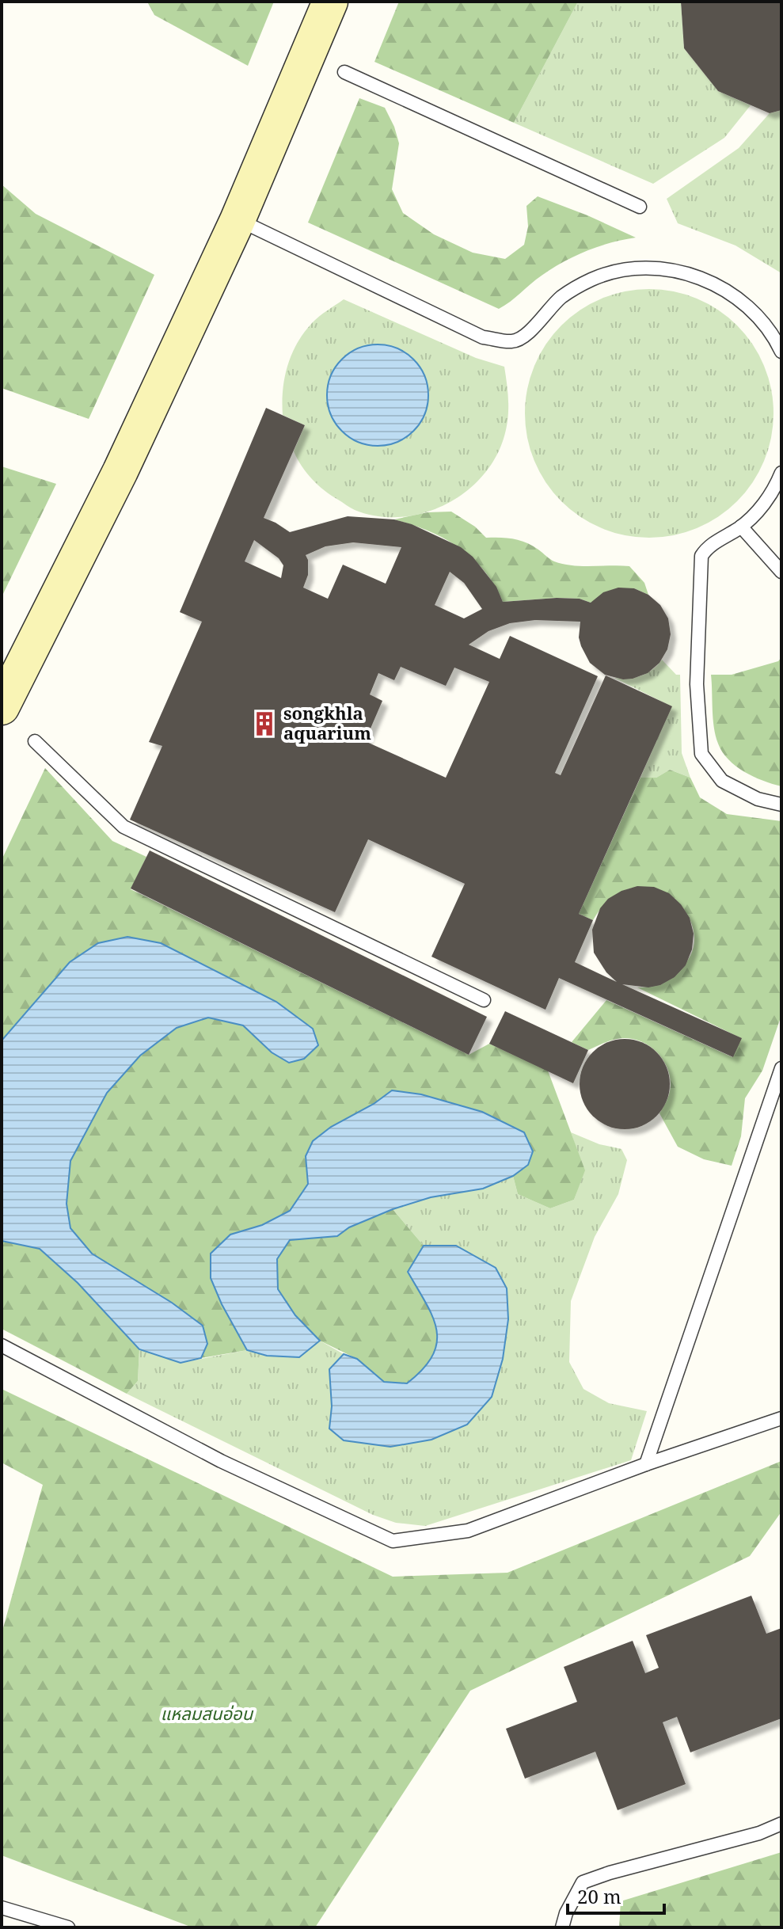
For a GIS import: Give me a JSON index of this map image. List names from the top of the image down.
{
  "parks": ["แหลมสนอ่อน"],
  "places": {
    "building": ["songkhla aquarium"]
  },
  "scale_bar": "20 m"
}
